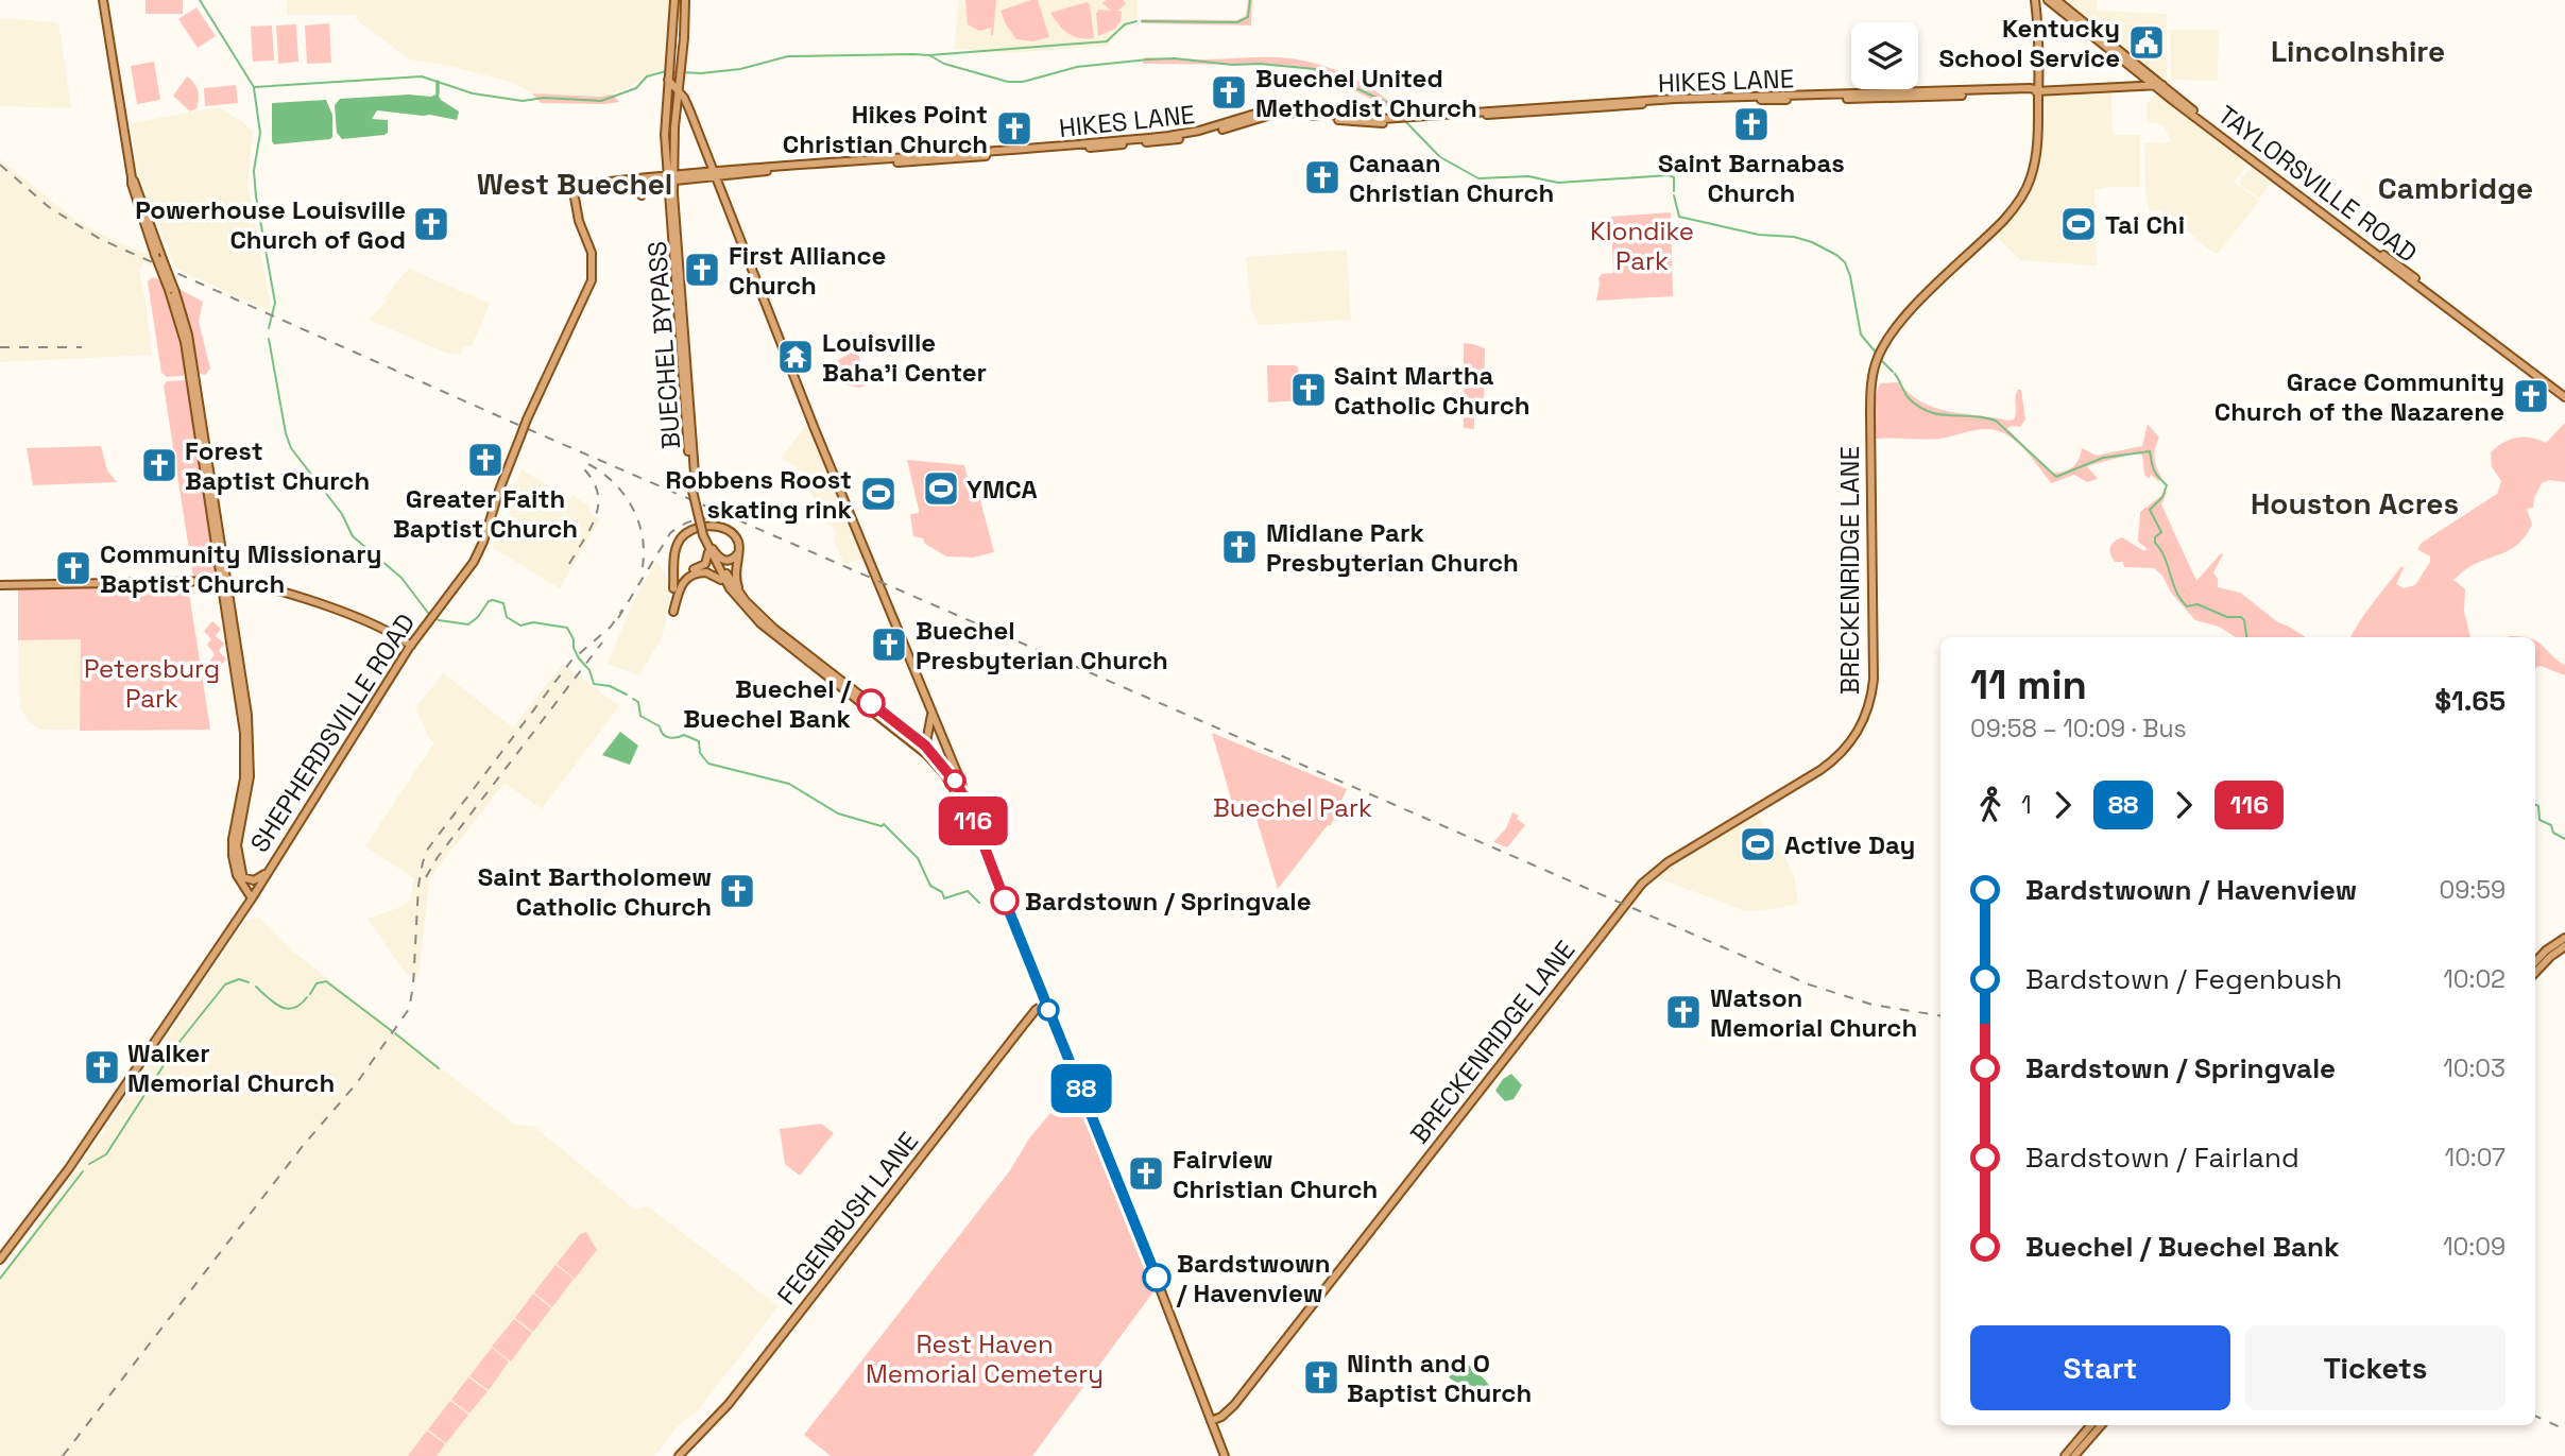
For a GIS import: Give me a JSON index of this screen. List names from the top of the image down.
{
  "streets": {
    "main road": [
      "HIKES LANE",
      "TAYLORSVILLE ROAD",
      "BUECHEL BYPASS",
      "BRECKENRIDGE LANE",
      "SHEPHERDSVILLE ROAD",
      "FEGENBUSH LANE"
    ]
  },
  "crossings": [
    ["HIKES LANE", "TAYLORSVILLE ROAD"],
    ["HIKES LANE", "BUECHEL BYPASS"],
    ["HIKES LANE", "BRECKENRIDGE LANE"],
    ["HIKES LANE", "SHEPHERDSVILLE ROAD"]
  ],
  "districts": [
    "Lincolnshire",
    "West Buechel",
    "Cambridge",
    "Houston Acres"
  ],
  "parks": [
    "Klondike Park",
    "Petersburg Park",
    "Buechel Park",
    "Rest Haven Memorial Cemetery"
  ],
  "places": {
    "public building": ["Kentucky School Service"],
    "church": [
      "Buechel United Methodist Church",
      "Saint Barnabas Church",
      "Hikes Point Christian Church",
      "Canaan Christian Church",
      "Powerhouse Louisville Church of God",
      "First Alliance Church",
      "Saint Martha Catholic Church",
      "Grace Community Church of the Nazarene",
      "Greater Faith Baptist Church",
      "Forest Baptist Church",
      "Midlane Park Presbyterian Church",
      "Community Missionary Baptist Church",
      "Buechel Presbyterian Church",
      "Saint Bartholomew Catholic Church",
      "Watson Memorial Church",
      "Walker Memorial Church",
      "Fairview Christian Church",
      "Ninth and O Baptist Church"
    ],
    "sports": [
      "Tai Chi",
      "YMCA",
      "Robbens Roost skating rink",
      "Active Day"
    ],
    "temple": ["Louisville Baha'i Center"],
    "other": ["Buechel / Buechel Bank", "Bardstown / Springvale", "Bardstwown / Havenview"]
  },
  "lines": ["bus line 116", "bus line 88"],
  "page": {
    "on_map": ["88", "116"],
    "heading": ["11 min", "09:58 – 10:09 · Bus", "$1.65"],
    "legs": ["1", "88", "116"],
    "list": [
      {
        "name": "Bardstwown / Havenview",
        "value": "09:59"
      },
      {
        "name": "Bardstown / Fegenbush",
        "value": "10:02"
      },
      {
        "name": "Bardstown / Springvale",
        "value": "10:03"
      },
      {
        "name": "Bardstown / Fairland",
        "value": "10:07"
      },
      {
        "name": "Buechel / Buechel Bank",
        "value": "10:09"
      }
    ],
    "buttons": ["Start", "Tickets"]
  }
}
